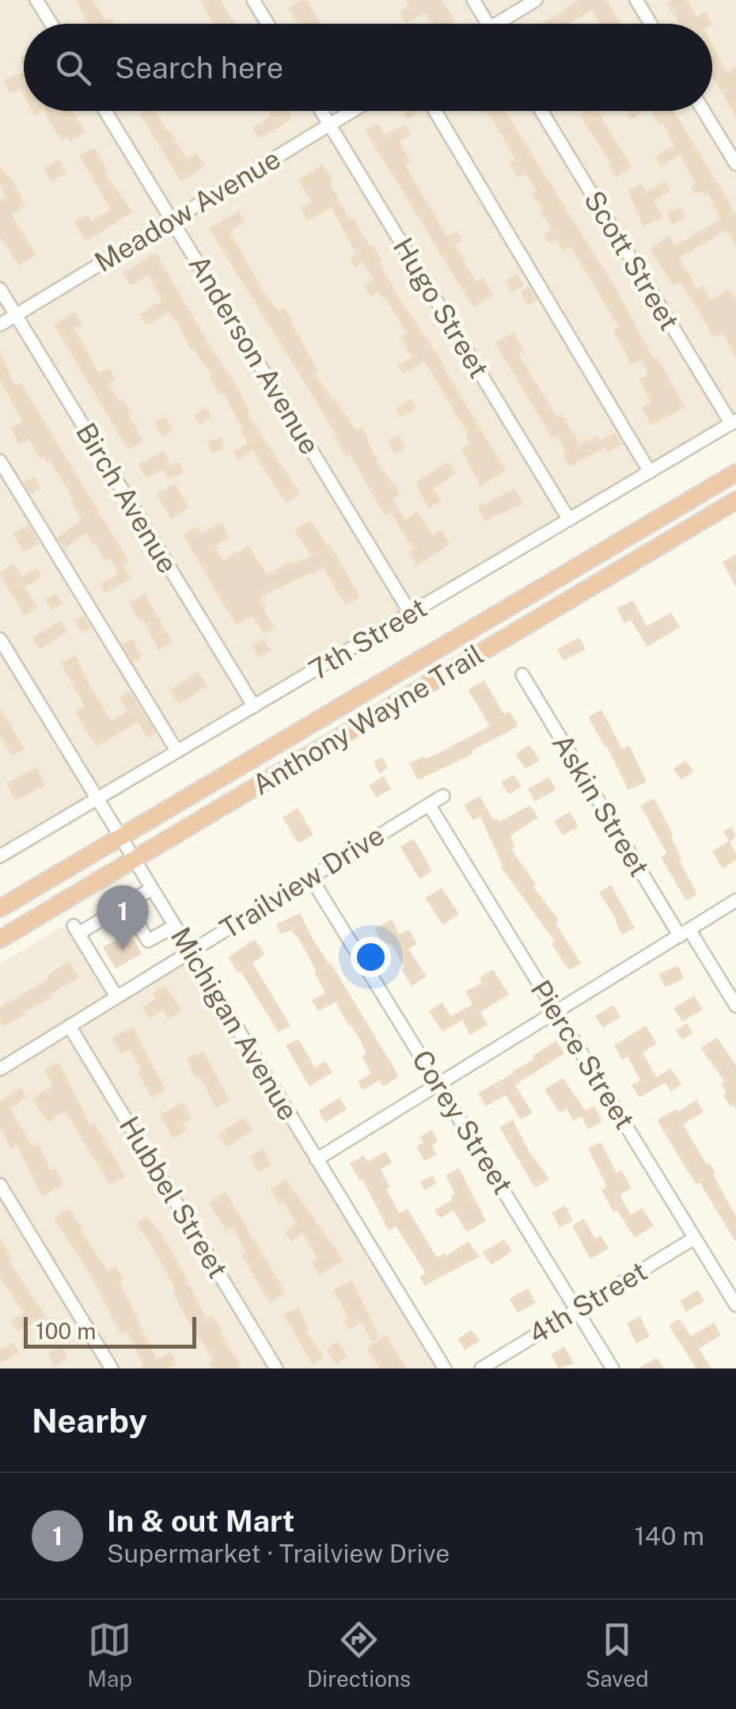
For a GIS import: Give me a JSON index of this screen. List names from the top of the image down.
{
  "streets": {
    "highway": ["Anthony Wayne Trail"],
    "street": [
      "Meadow Avenue",
      "Scott Street",
      "Hugo Street",
      "Anderson Avenue",
      "Birch Avenue",
      "7th Street",
      "Askin Street",
      "Trailview Drive",
      "Michigan Avenue",
      "Pierce Street",
      "Corey Street",
      "Hubbel Street",
      "4th Street"
    ]
  },
  "crossings": [
    ["Meadow Avenue", "Hugo Street"],
    ["Meadow Avenue", "Anderson Avenue"],
    ["Meadow Avenue", "Birch Avenue"],
    ["Scott Street", "7th Street"],
    ["Hugo Street", "7th Street"],
    ["Anderson Avenue", "7th Street"],
    ["Birch Avenue", "7th Street"],
    ["7th Street", "Michigan Avenue"],
    ["Anthony Wayne Trail", "Michigan Avenue"],
    ["Trailview Drive", "Michigan Avenue"],
    ["Trailview Drive", "Pierce Street"],
    ["Trailview Drive", "Corey Street"],
    ["Trailview Drive", "Hubbel Street"],
    ["Pierce Street", "4th Street"],
    ["Corey Street", "4th Street"]
  ],
  "scale_bar": "100 m",
  "page": {
    "search": "Search here",
    "pins": "1",
    "scale": "100 m",
    "heading": "Nearby",
    "list": [
      {
        "mark": "1",
        "name": "In & out Mart",
        "note": "Supermarket · Trailview Drive",
        "value": "140 m"
      }
    ],
    "nav": ["Map", "Directions", "Saved"]
  }
}
